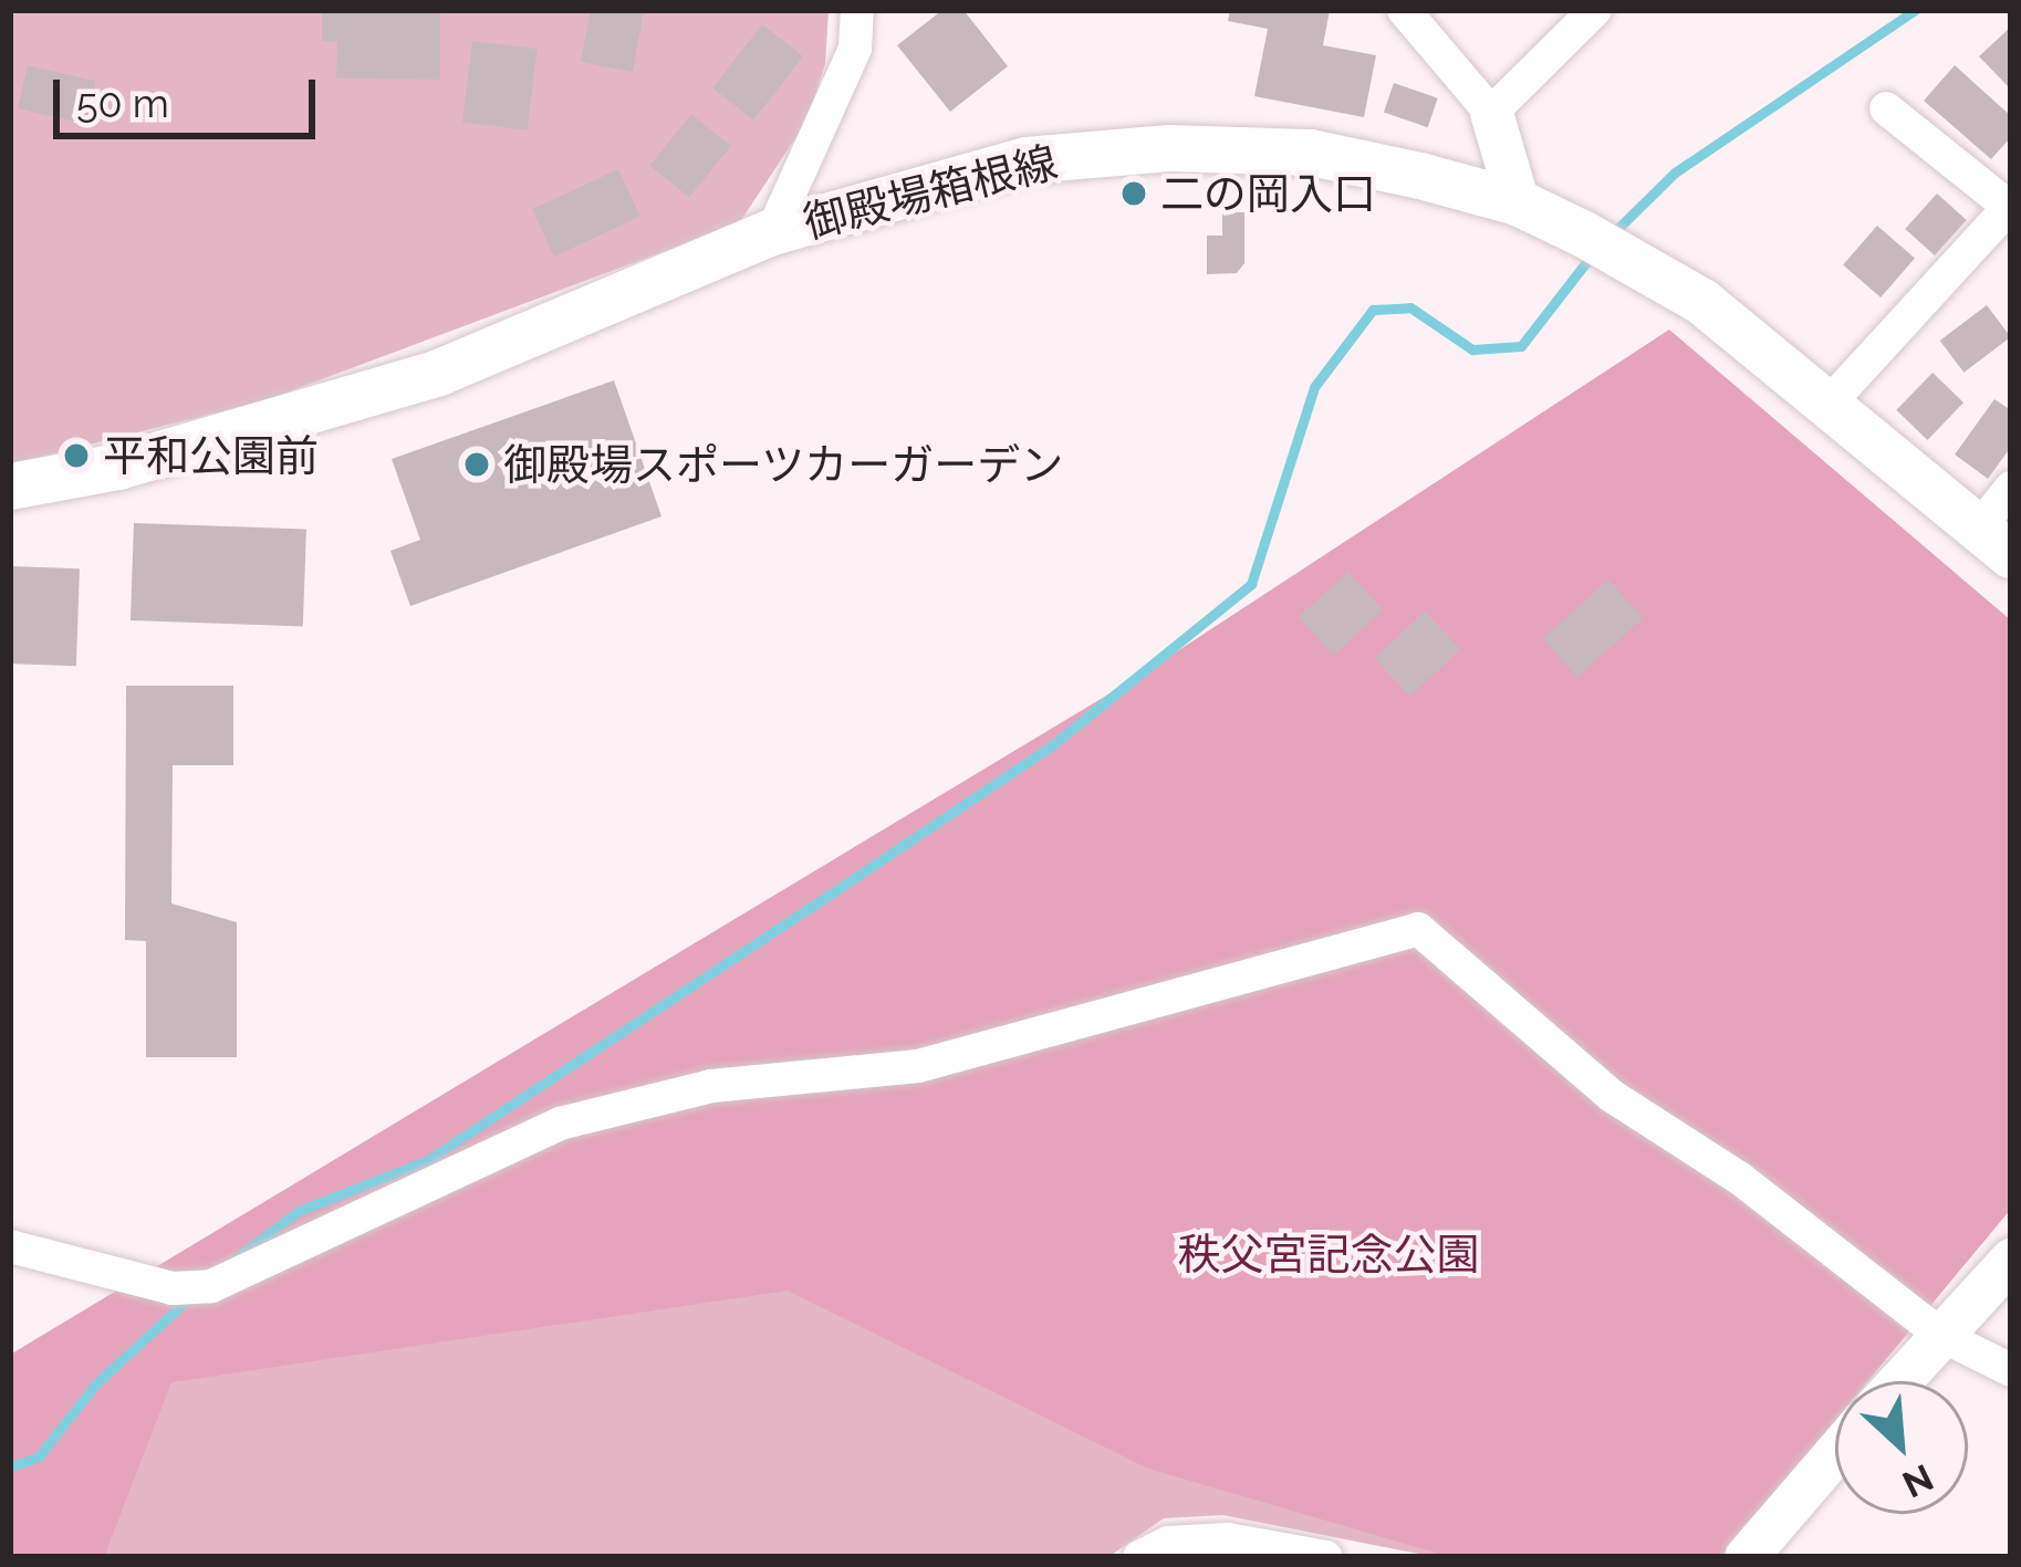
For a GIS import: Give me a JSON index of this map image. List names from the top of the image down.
{
  "streets": {
    "main road": ["御殿場箱根線"]
  },
  "parks": ["秩父宮記念公園"],
  "places": ["二の岡入口", "平和公園前", "御殿場スポーツカーガーデン"],
  "scale_bar": "50 m",
  "north": "bottom right"
}
